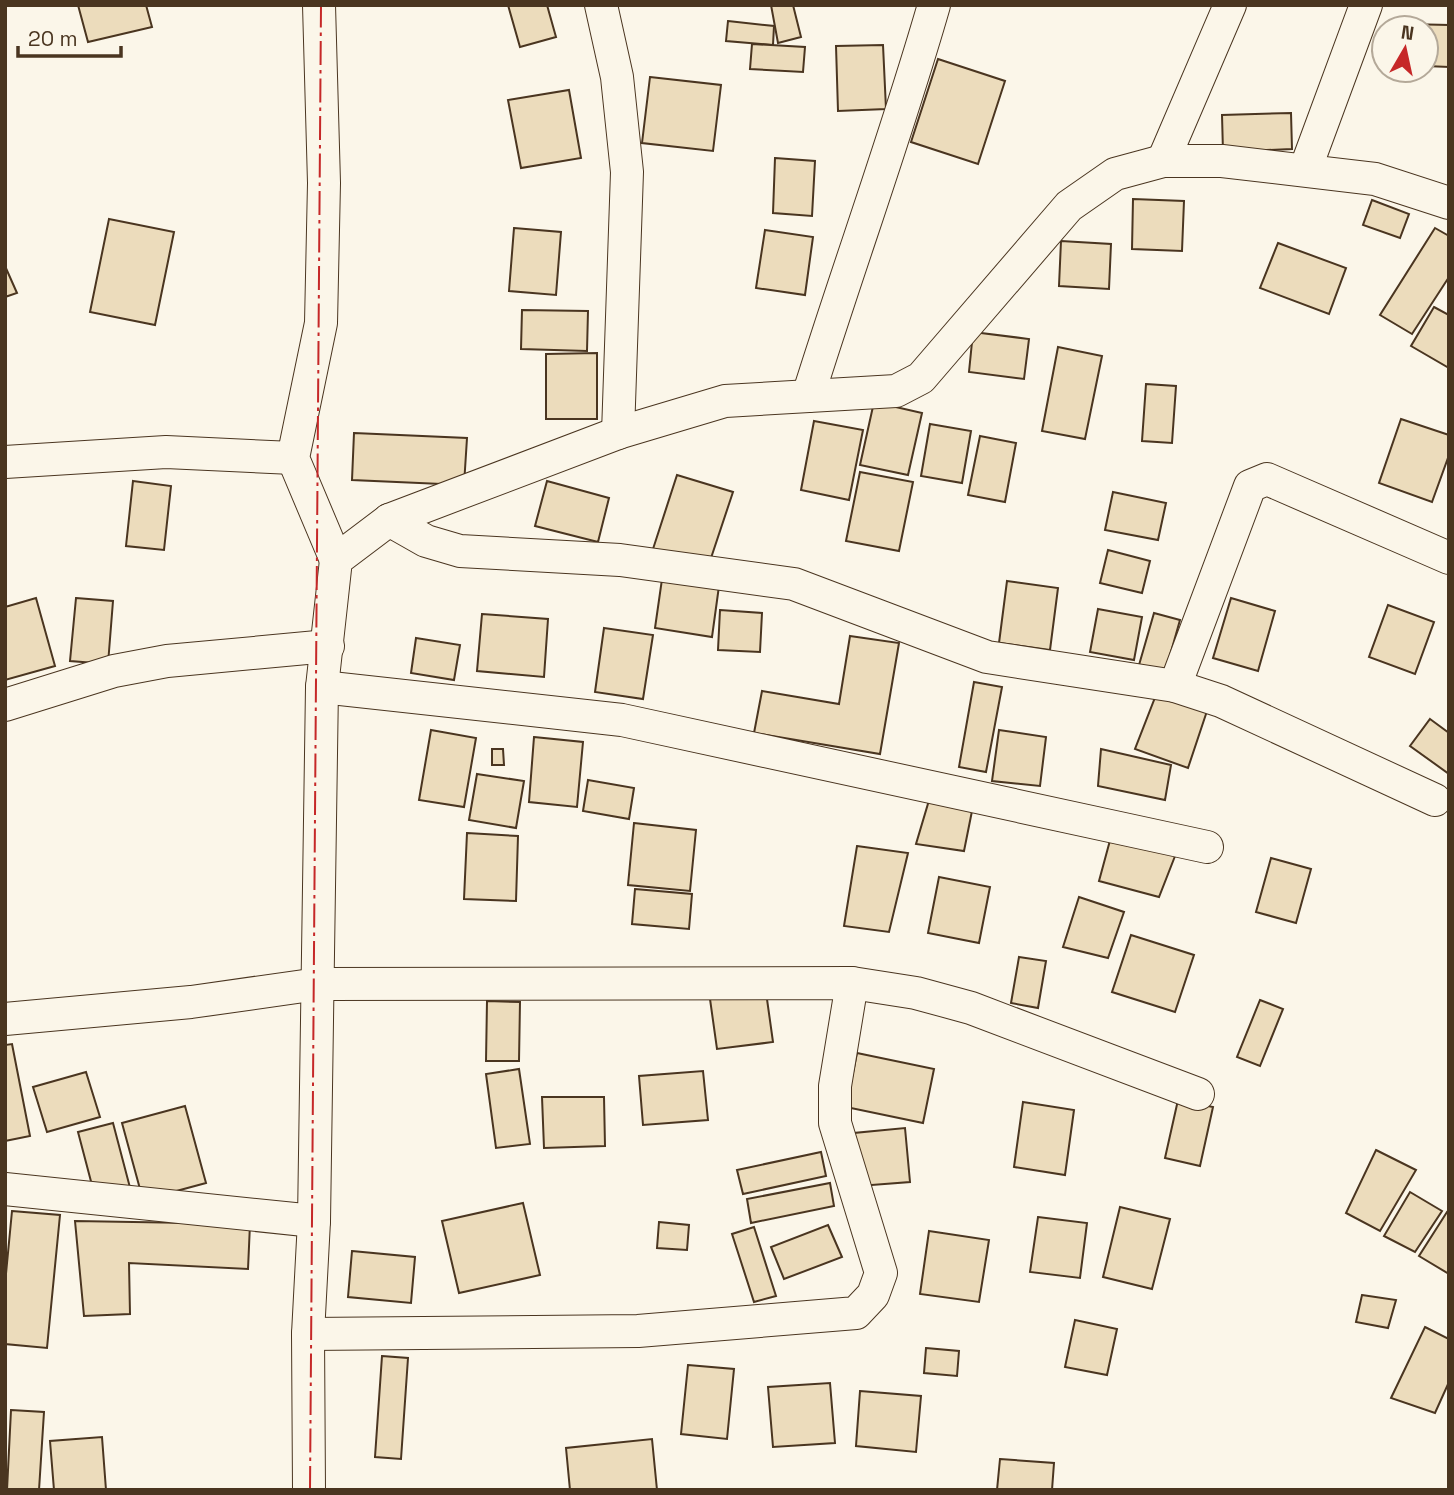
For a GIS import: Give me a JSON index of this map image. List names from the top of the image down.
{
  "scale_bar": "20 m",
  "north": "top"
}
